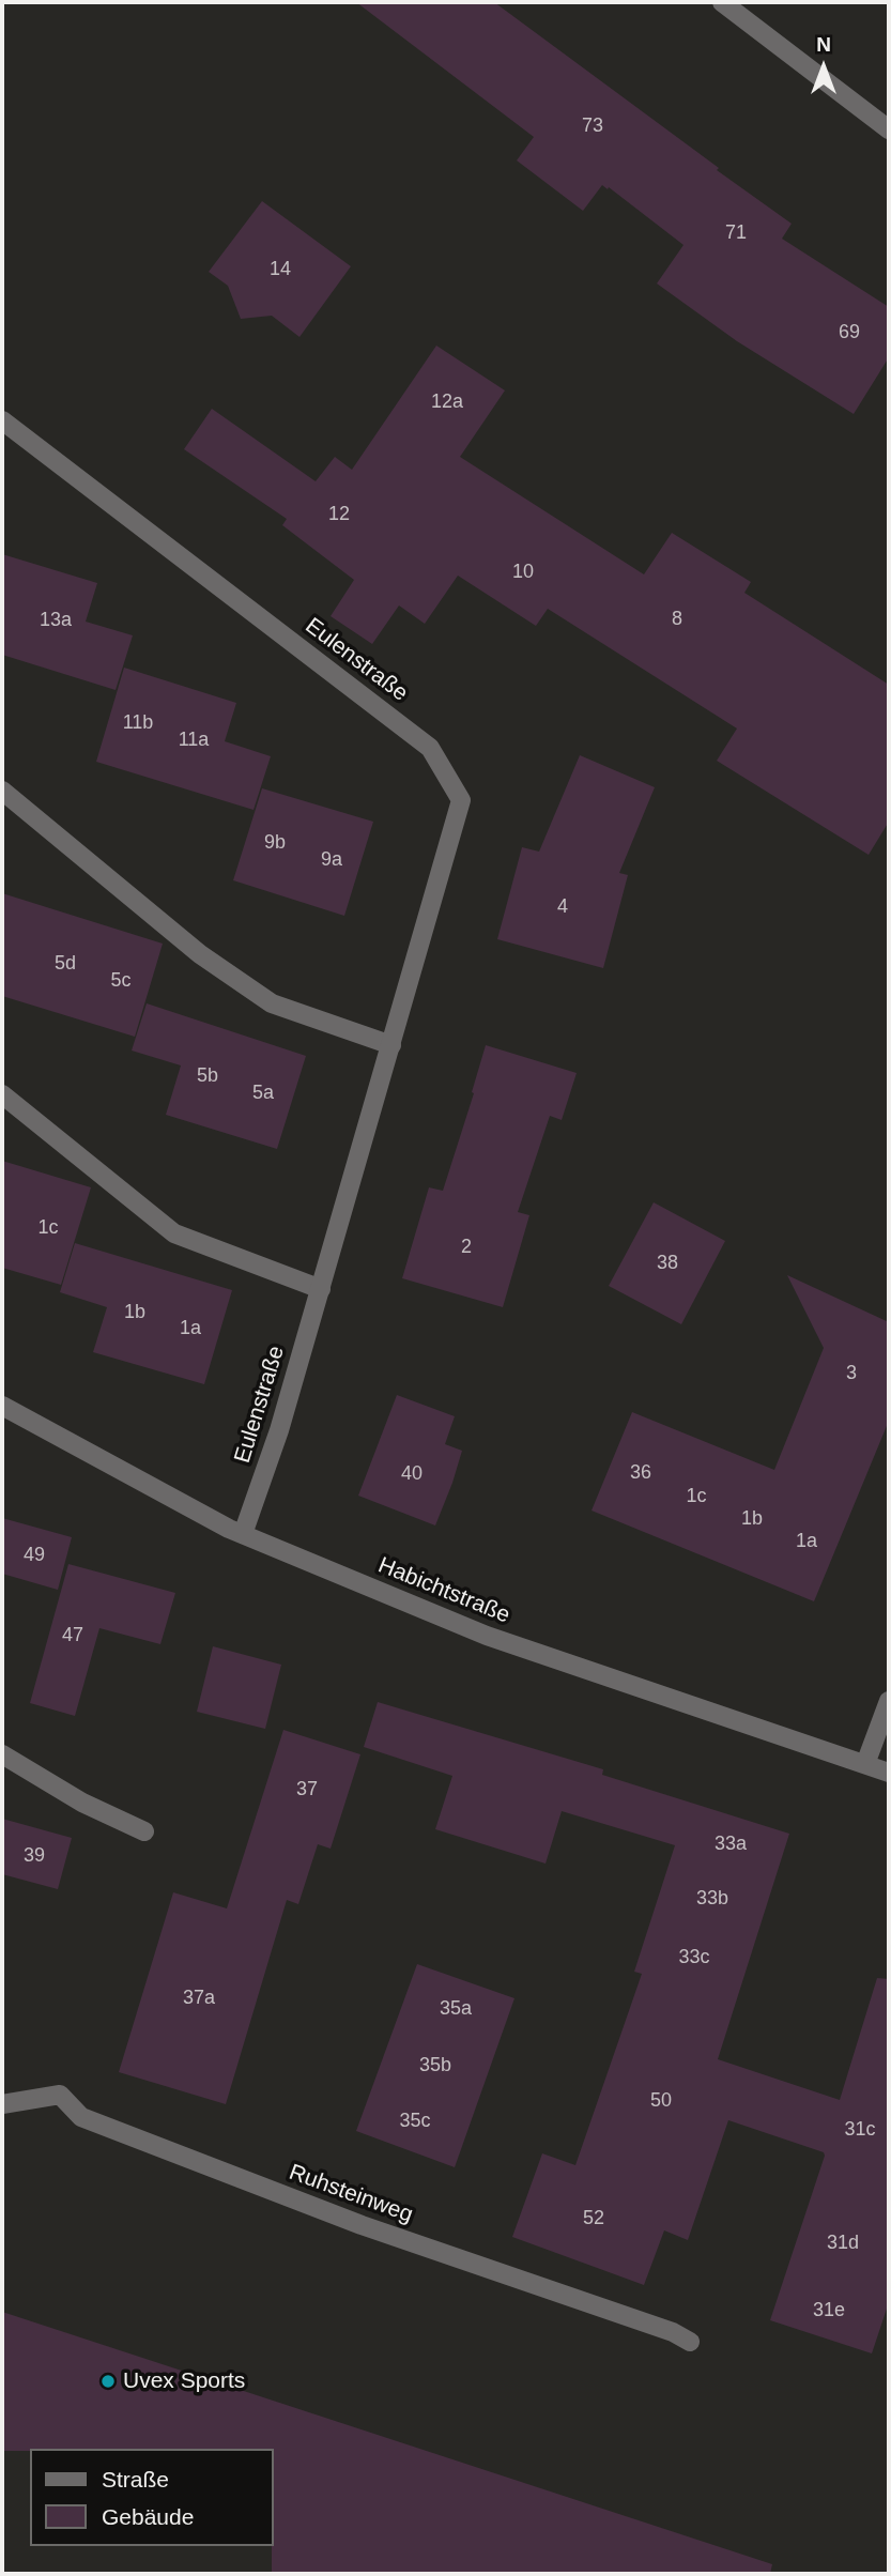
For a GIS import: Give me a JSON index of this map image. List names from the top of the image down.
{
  "streets": {
    "street": ["Eulenstraße", "Habichtstraße", "Ruhsteinweg"]
  },
  "crossings": [
    ["Eulenstraße", "Habichtstraße"]
  ],
  "places": ["Uvex Sports"],
  "house_numbers": [
    "73",
    "71",
    "14",
    "69",
    "12a",
    "12",
    "10",
    "8",
    "13a",
    "11b",
    "11a",
    "9b",
    "9a",
    "4",
    "5d",
    "5c",
    "5b",
    "5a",
    "1c",
    "2",
    "38",
    "1b",
    "1a",
    "3",
    "36",
    "40",
    "1c",
    "1b",
    "1a",
    "49",
    "47",
    "37",
    "33a",
    "39",
    "33b",
    "33c",
    "37a",
    "35a",
    "35b",
    "50",
    "35c",
    "31c",
    "52",
    "31d",
    "31e"
  ],
  "legend": ["Straße", "Gebäude"],
  "north": "top"
}
